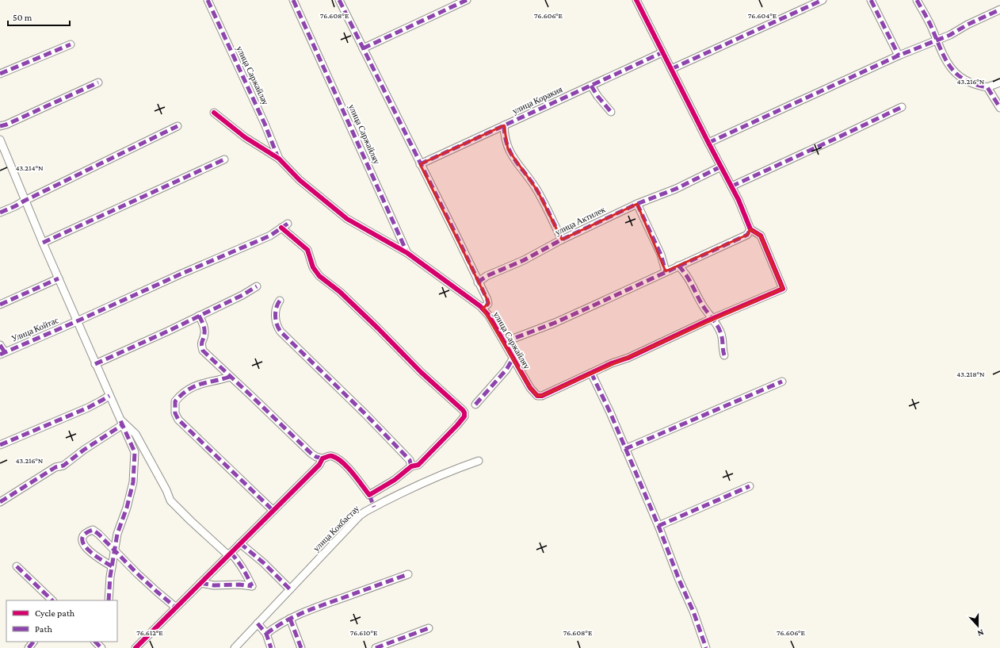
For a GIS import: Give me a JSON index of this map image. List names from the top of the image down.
{
  "streets": {
    "street": [
      "улица Саржайлау",
      "улица Коракия",
      "улица Саржайляу",
      "улица Актилек",
      "Улица Койтас",
      "улица Кокбастау"
    ]
  },
  "legend": ["Cycle path", "Path"],
  "scale_bar": "50 m",
  "north": "bottom",
  "coordinates": [
    "76.608°E",
    "76.606°E",
    "76.604°E",
    "43.216°N",
    "43.214°N",
    "43.218°N",
    "76.612°E",
    "76.610°E"
  ]
}
